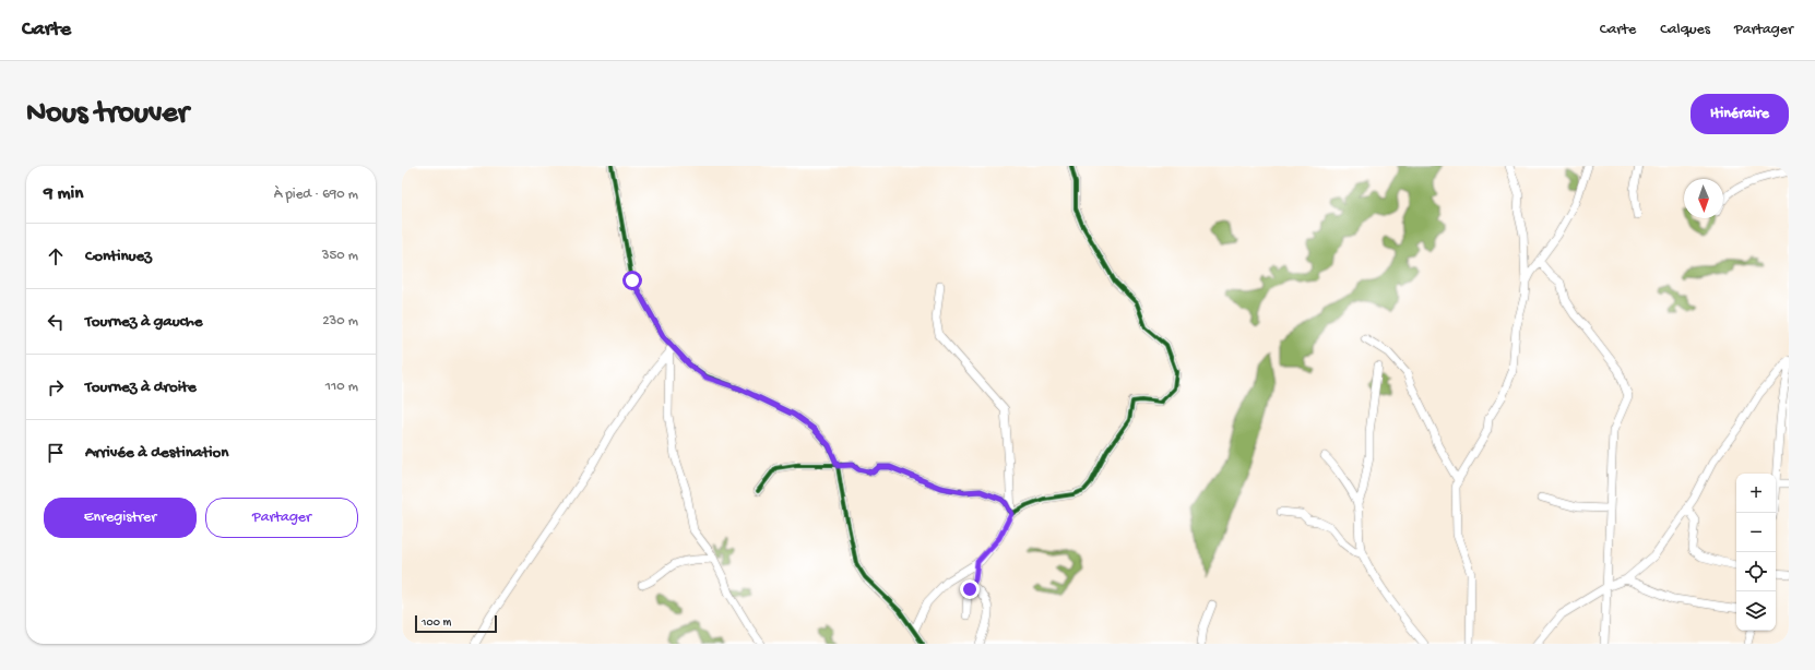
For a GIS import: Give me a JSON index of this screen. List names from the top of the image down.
{
  "scale_bar": "100 m",
  "north": "bottom",
  "page": {
    "header": "Carte",
    "nav": ["Carte", "Calques", "Partager"],
    "buttons": [
      "Itinéraire",
      ["Enregistrer", "Partager"]
    ],
    "title": "Nous trouver",
    "heading": ["9 min", "À pied · 690 m"],
    "list": [
      ["Continuez", "350 m"],
      ["Tournez à gauche", "230 m"],
      ["Tournez à droite", "110 m"],
      "Arrivée à destination"
    ],
    "map_buttons": ["+", "−"],
    "scale": "100 m"
  }
}
